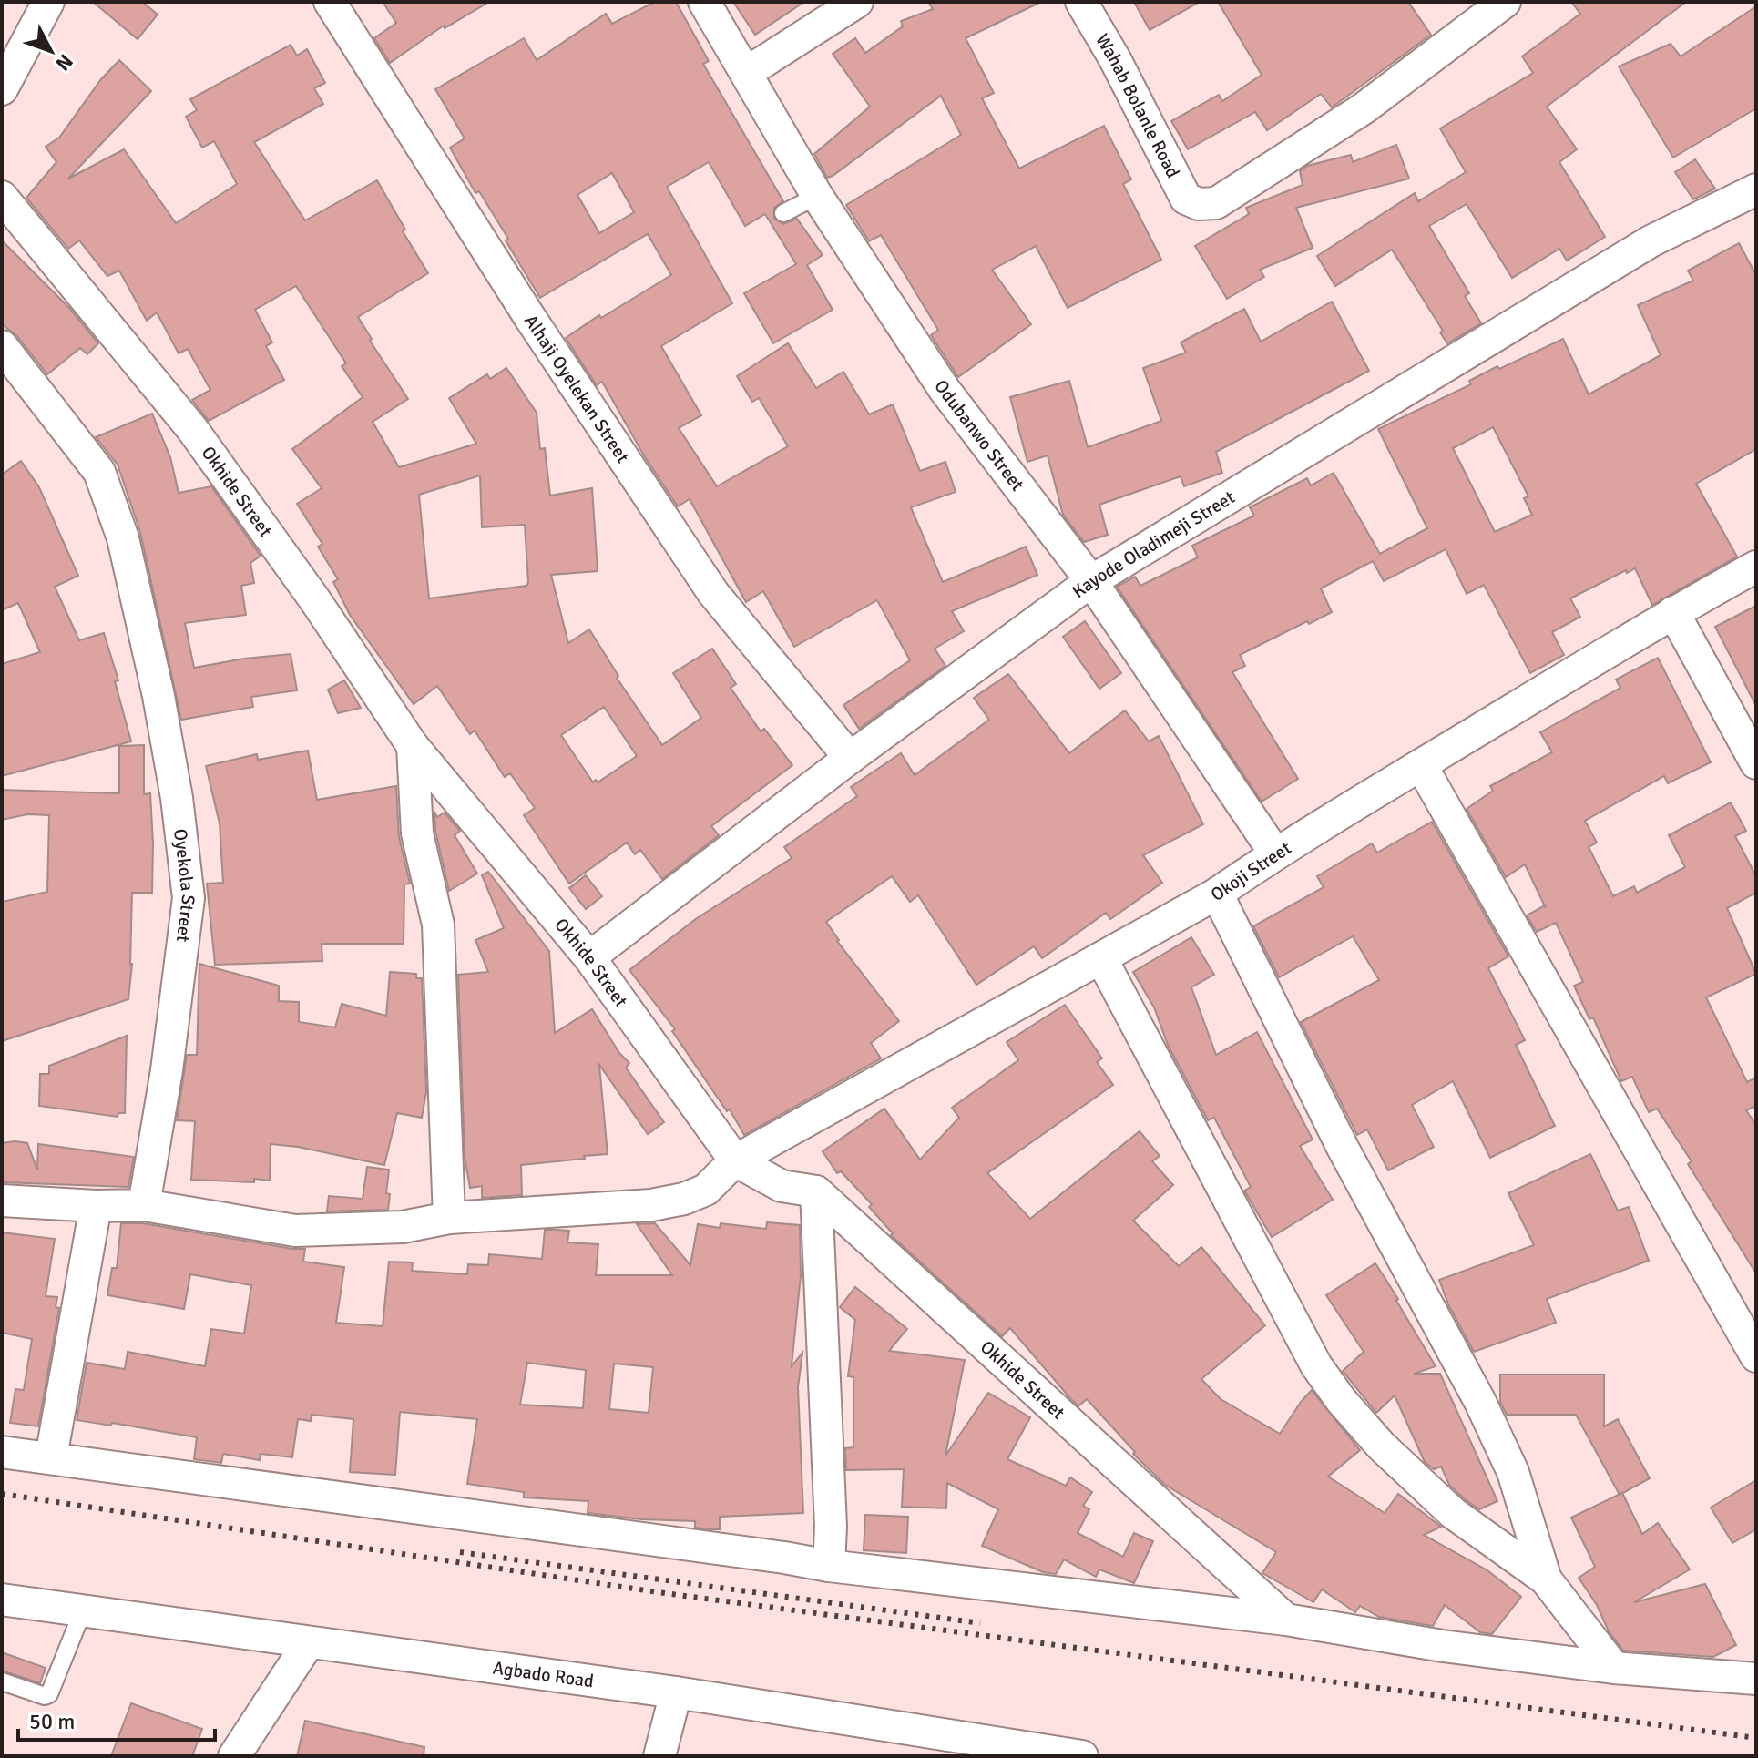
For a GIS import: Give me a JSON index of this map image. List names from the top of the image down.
{
  "streets": {
    "street": [
      "Wahab Bolanle Road",
      "Alhaji Oyelekan Street",
      "Odubanwo Street",
      "Okhide Street",
      "Kayode Oladimeji Street",
      "Okoji Street",
      "Oyekola Street",
      "Agbado Road"
    ]
  },
  "crossings": [
    ["Alhaji Oyelekan Street", "Kayode Oladimeji Street"],
    ["Odubanwo Street", "Kayode Oladimeji Street"],
    ["Odubanwo Street", "Okoji Street"],
    ["Okhide Street", "Kayode Oladimeji Street"],
    ["Okhide Street", "Okoji Street"],
    ["Okoji Street", "Oyekola Street"]
  ],
  "scale_bar": "50 m",
  "north": "bottom right"
}
